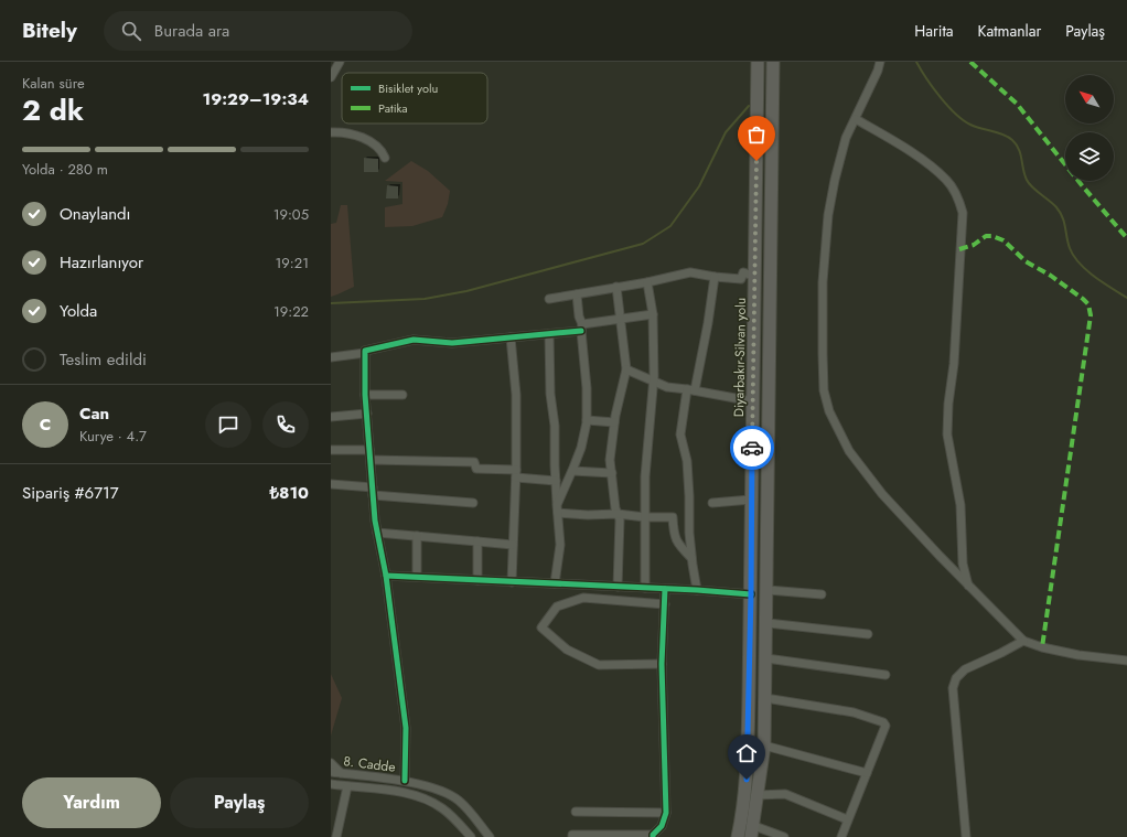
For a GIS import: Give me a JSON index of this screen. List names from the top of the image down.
{
  "streets": {
    "highway": ["Diyarbakır-Silvan yolu"],
    "street": ["8. Cadde"]
  },
  "legend": ["Bisiklet yolu", "Patika"],
  "north": "top left",
  "page": {
    "header": "Bitely",
    "search": "Burada ara",
    "nav": ["Harita", "Katmanlar", "Paylaş"],
    "heading": ["2 dk", "Kalan süre", "19:29–19:34"],
    "panel": [
      "Can",
      "Kurye · 4.7",
      "Sipariş #6717",
      "₺810"
    ],
    "bar": "Yolda · 280 m",
    "list": [
      ["Onaylandı", "19:05"],
      ["Hazırlanıyor", "19:21"],
      ["Yolda", "19:22"],
      "Teslim edildi"
    ],
    "round": "C",
    "buttons": ["Yardım", "Paylaş"]
  }
}
